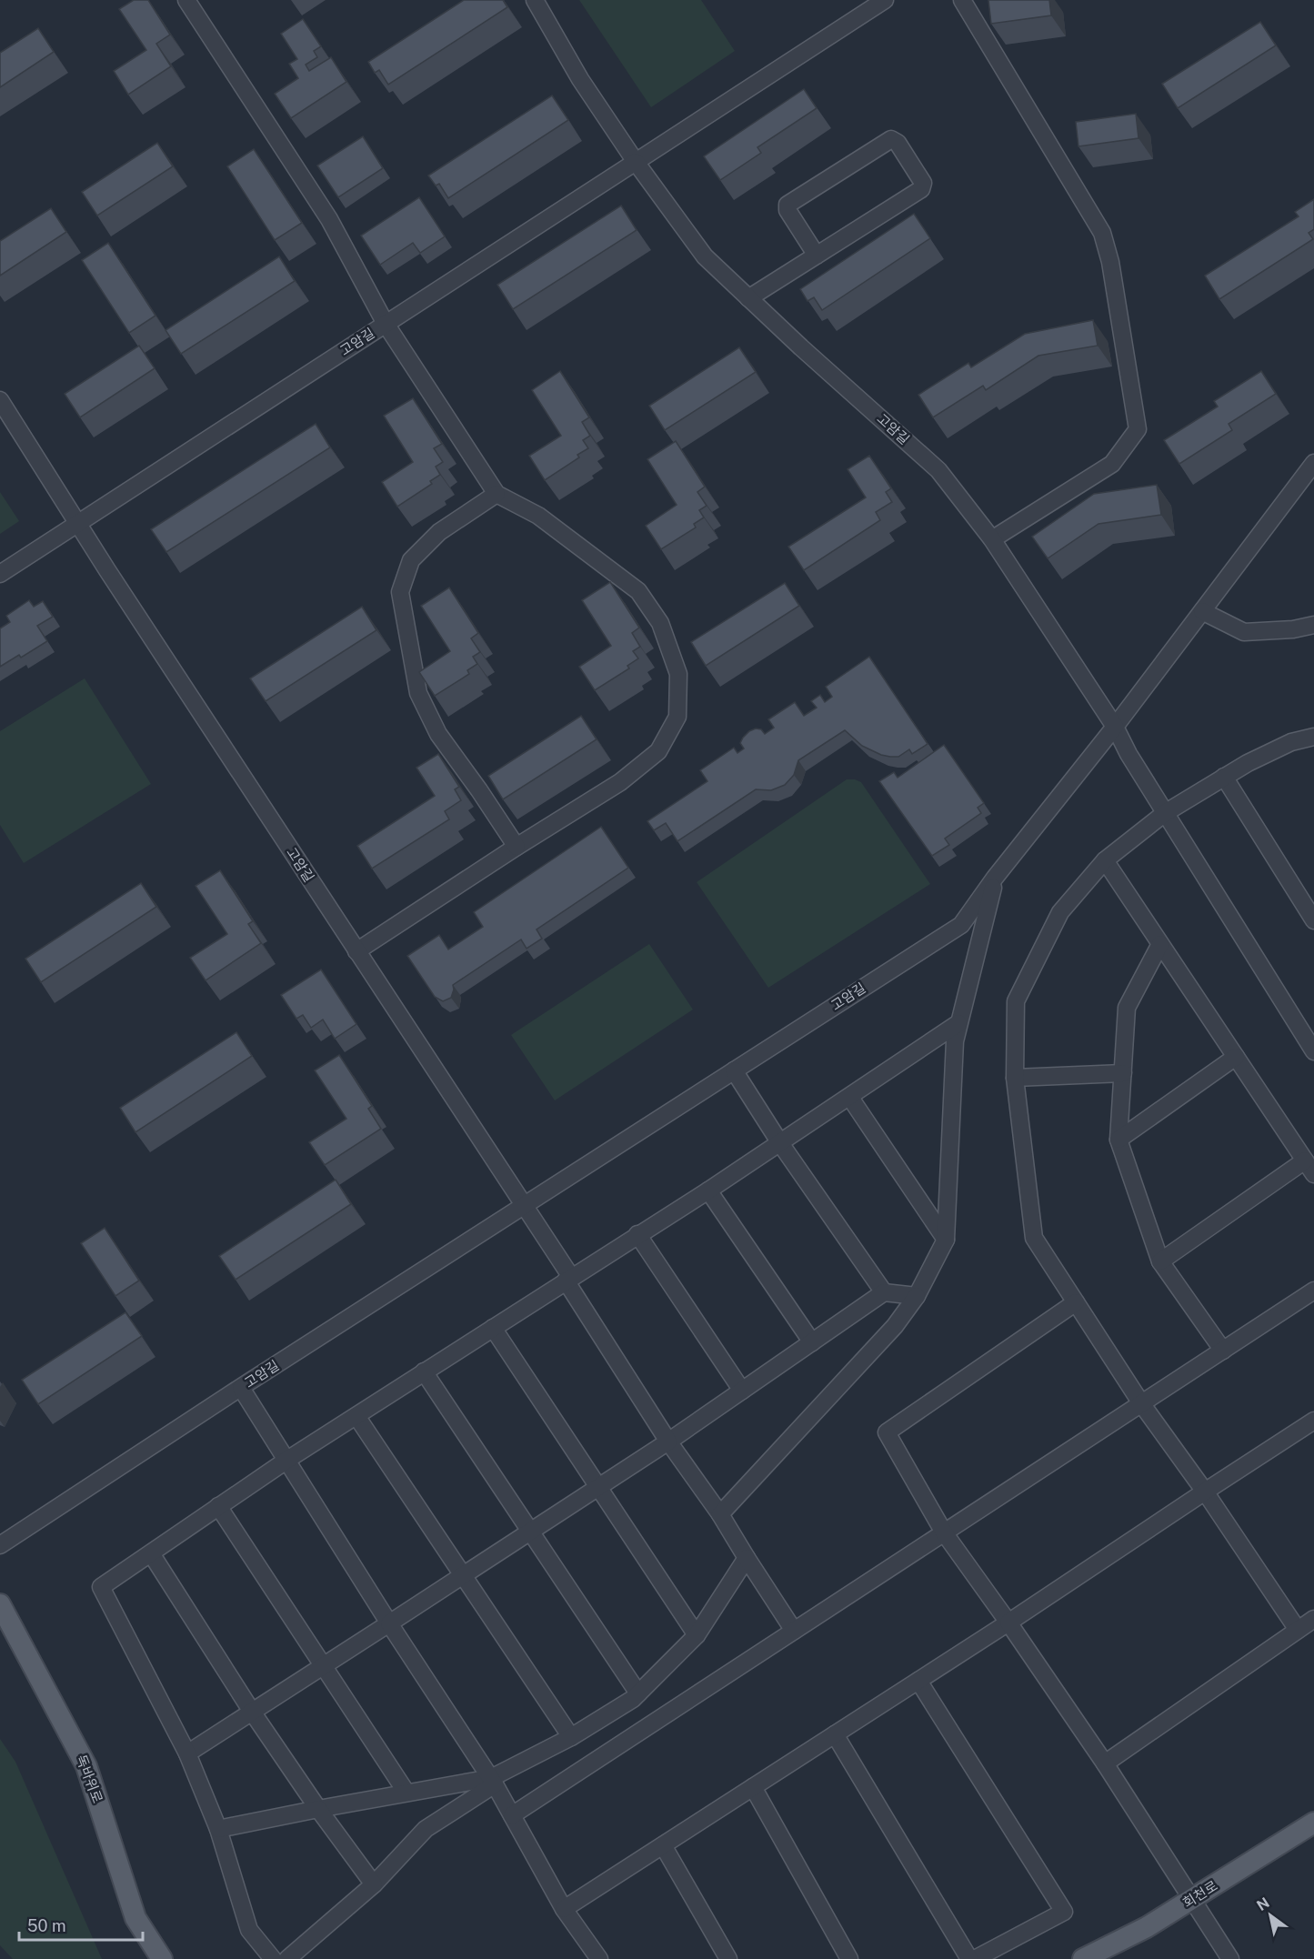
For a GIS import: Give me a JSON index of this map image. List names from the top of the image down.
{
  "streets": {
    "main road": ["독바위로", "회천로"],
    "street": ["고암길"]
  },
  "scale_bar": "50 m",
  "north": "top left"
}
